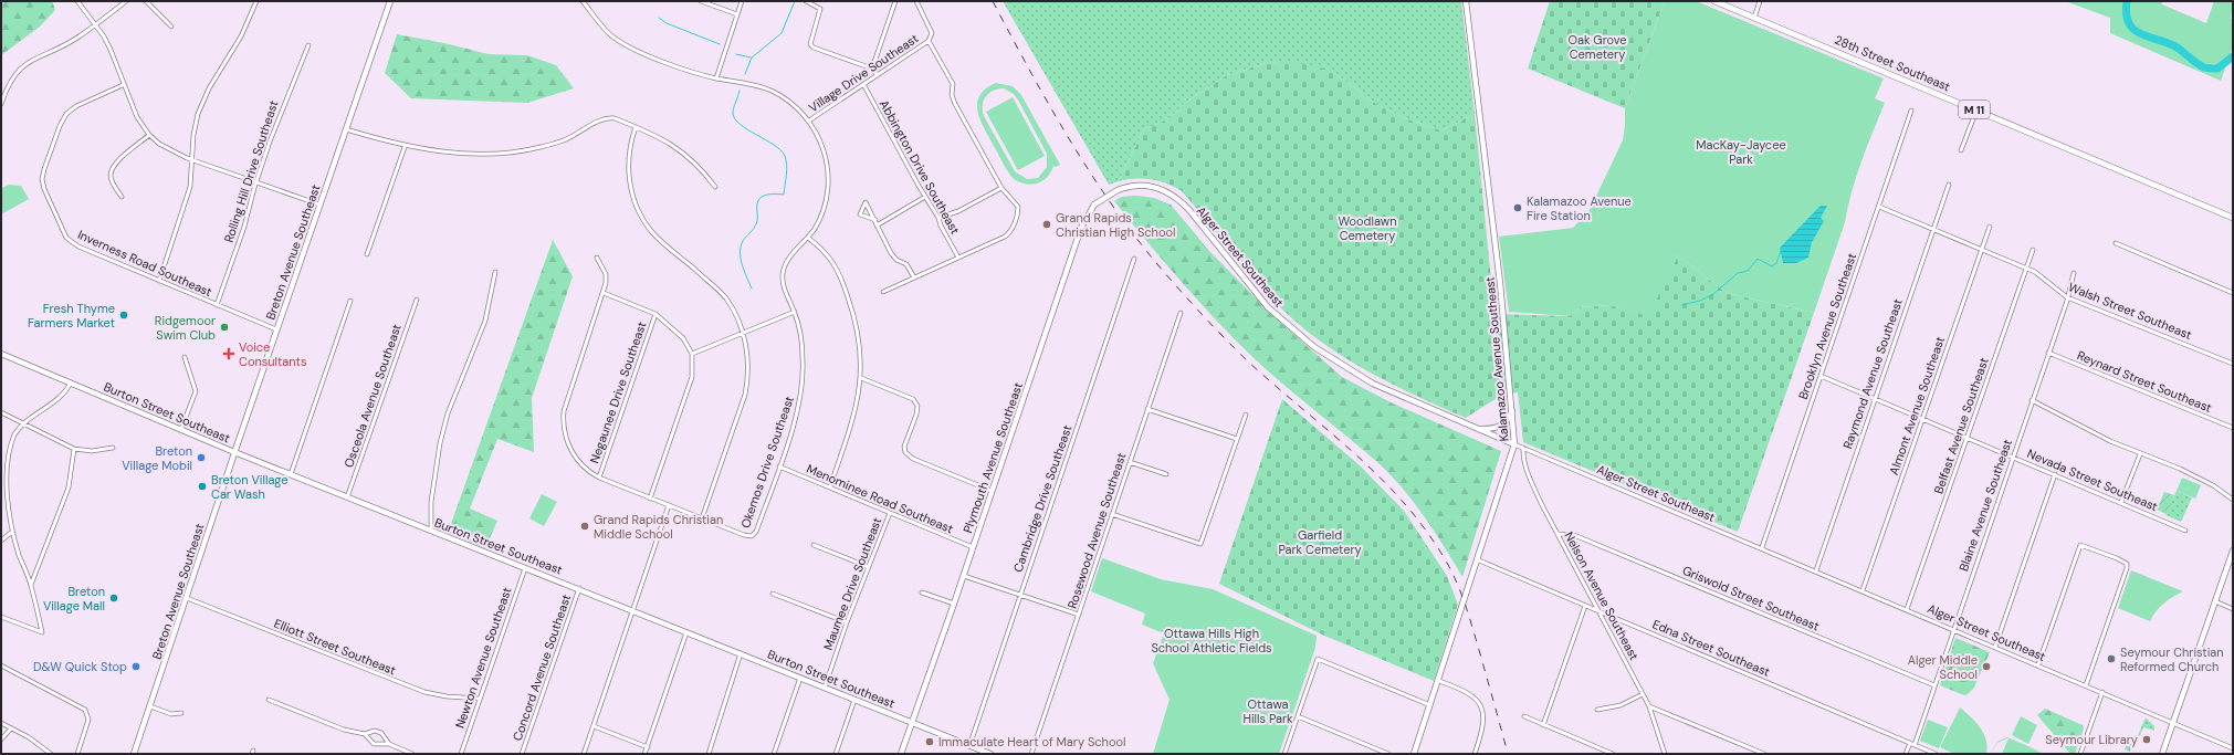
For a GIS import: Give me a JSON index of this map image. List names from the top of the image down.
{
  "streets": {
    "main road": [
      "28th Street Southeast",
      "M 11",
      "Breton Avenue Southeast",
      "Alger Street Southeast",
      "Kalamazoo Avenue Southeast",
      "Burton Street Southeast",
      "Plymouth Avenue Southeast"
    ],
    "street": [
      "Village Drive Southeast",
      "Abbington Drive Southeast",
      "Rolling Hill Drive Southeast",
      "Inverness Road Southeast",
      "Walsh Street Southeast",
      "Brooklyn Avenue Southeast",
      "Raymond Avenue Southeast",
      "Reynard Street Southeast",
      "Negaunee Drive Southeast",
      "Osceola Avenue Southeast",
      "Almont Avenue Southeast",
      "Belfast Avenue Southeast",
      "Okemos Drive Southeast",
      "Nevada Street Southeast",
      "Menominee Road Southeast",
      "Cambridge Drive Southeast",
      "Blaine Avenue Southeast",
      "Rosewood Avenue Southeast",
      "Maumee Drive Southeast",
      "Nelson Avenue Southeast",
      "Griswold Street Southeast",
      "Elliott Street Southeast",
      "Edna Street Southeast",
      "Newton Avenue Southeast",
      "Concord Avenue Southeast"
    ]
  },
  "crossings": [
    ["Village Drive Southeast", "Abbington Drive Southeast"],
    ["Village Drive Southeast", "Okemos Drive Southeast"],
    ["Rolling Hill Drive Southeast", "Inverness Road Southeast"],
    ["Breton Avenue Southeast", "Inverness Road Southeast"],
    ["Breton Avenue Southeast", "Burton Street Southeast"],
    ["Breton Avenue Southeast", "Elliott Street Southeast"],
    ["Alger Street Southeast", "Brooklyn Avenue Southeast"],
    ["Alger Street Southeast", "Kalamazoo Avenue Southeast"],
    ["Alger Street Southeast", "Raymond Avenue Southeast"],
    ["Alger Street Southeast", "Almont Avenue Southeast"],
    ["Alger Street Southeast", "Belfast Avenue Southeast"],
    ["Alger Street Southeast", "Plymouth Avenue Southeast"],
    ["Alger Street Southeast", "Blaine Avenue Southeast"],
    ["Alger Street Southeast", "Nelson Avenue Southeast"],
    ["Walsh Street Southeast", "Brooklyn Avenue Southeast"],
    ["Walsh Street Southeast", "Raymond Avenue Southeast"],
    ["Walsh Street Southeast", "Almont Avenue Southeast"],
    ["Walsh Street Southeast", "Belfast Avenue Southeast"],
    ["Walsh Street Southeast", "Blaine Avenue Southeast"],
    ["Brooklyn Avenue Southeast", "Nevada Street Southeast"],
    ["Kalamazoo Avenue Southeast", "Edna Street Southeast"],
    ["Raymond Avenue Southeast", "Nevada Street Southeast"],
    ["Reynard Street Southeast", "Blaine Avenue Southeast"],
    ["Osceola Avenue Southeast", "Burton Street Southeast"],
    ["Almont Avenue Southeast", "Nevada Street Southeast"],
    ["Burton Street Southeast", "Plymouth Avenue Southeast"],
    ["Burton Street Southeast", "Cambridge Drive Southeast"],
    ["Burton Street Southeast", "Maumee Drive Southeast"],
    ["Burton Street Southeast", "Newton Avenue Southeast"],
    ["Burton Street Southeast", "Concord Avenue Southeast"],
    ["Belfast Avenue Southeast", "Nevada Street Southeast"],
    ["Plymouth Avenue Southeast", "Menominee Road Southeast"],
    ["Okemos Drive Southeast", "Menominee Road Southeast"],
    ["Nevada Street Southeast", "Blaine Avenue Southeast"],
    ["Menominee Road Southeast", "Maumee Drive Southeast"],
    ["Blaine Avenue Southeast", "Griswold Street Southeast"],
    ["Blaine Avenue Southeast", "Edna Street Southeast"],
    ["Nelson Avenue Southeast", "Griswold Street Southeast"],
    ["Nelson Avenue Southeast", "Edna Street Southeast"],
    ["Elliott Street Southeast", "Newton Avenue Southeast"]
  ],
  "parks": [
    "Oak Grove Cemetery",
    "MacKay-Jaycee Park",
    "Woodlawn Cemetery",
    "Garfield Park Cemetery",
    "Ottawa Hills High School Athletic Fields",
    "Ottawa Hills Park"
  ],
  "places": {
    "other": [
      "Kalamazoo Avenue Fire Station",
      "Grand Rapids Christian High School",
      "Fresh Thyme Farmers Market",
      "Ridgemoor Swim Club",
      "Breton Village Mobil",
      "Breton Village Car Wash",
      "Grand Rapids Christian Middle School",
      "Breton Village Mall",
      "Seymour Christian Reformed Church",
      "D&W Quick Stop",
      "Alger Middle School",
      "Seymour Library",
      "Immaculate Heart of Mary School"
    ],
    "health": ["Voice Consultants"]
  }
}
